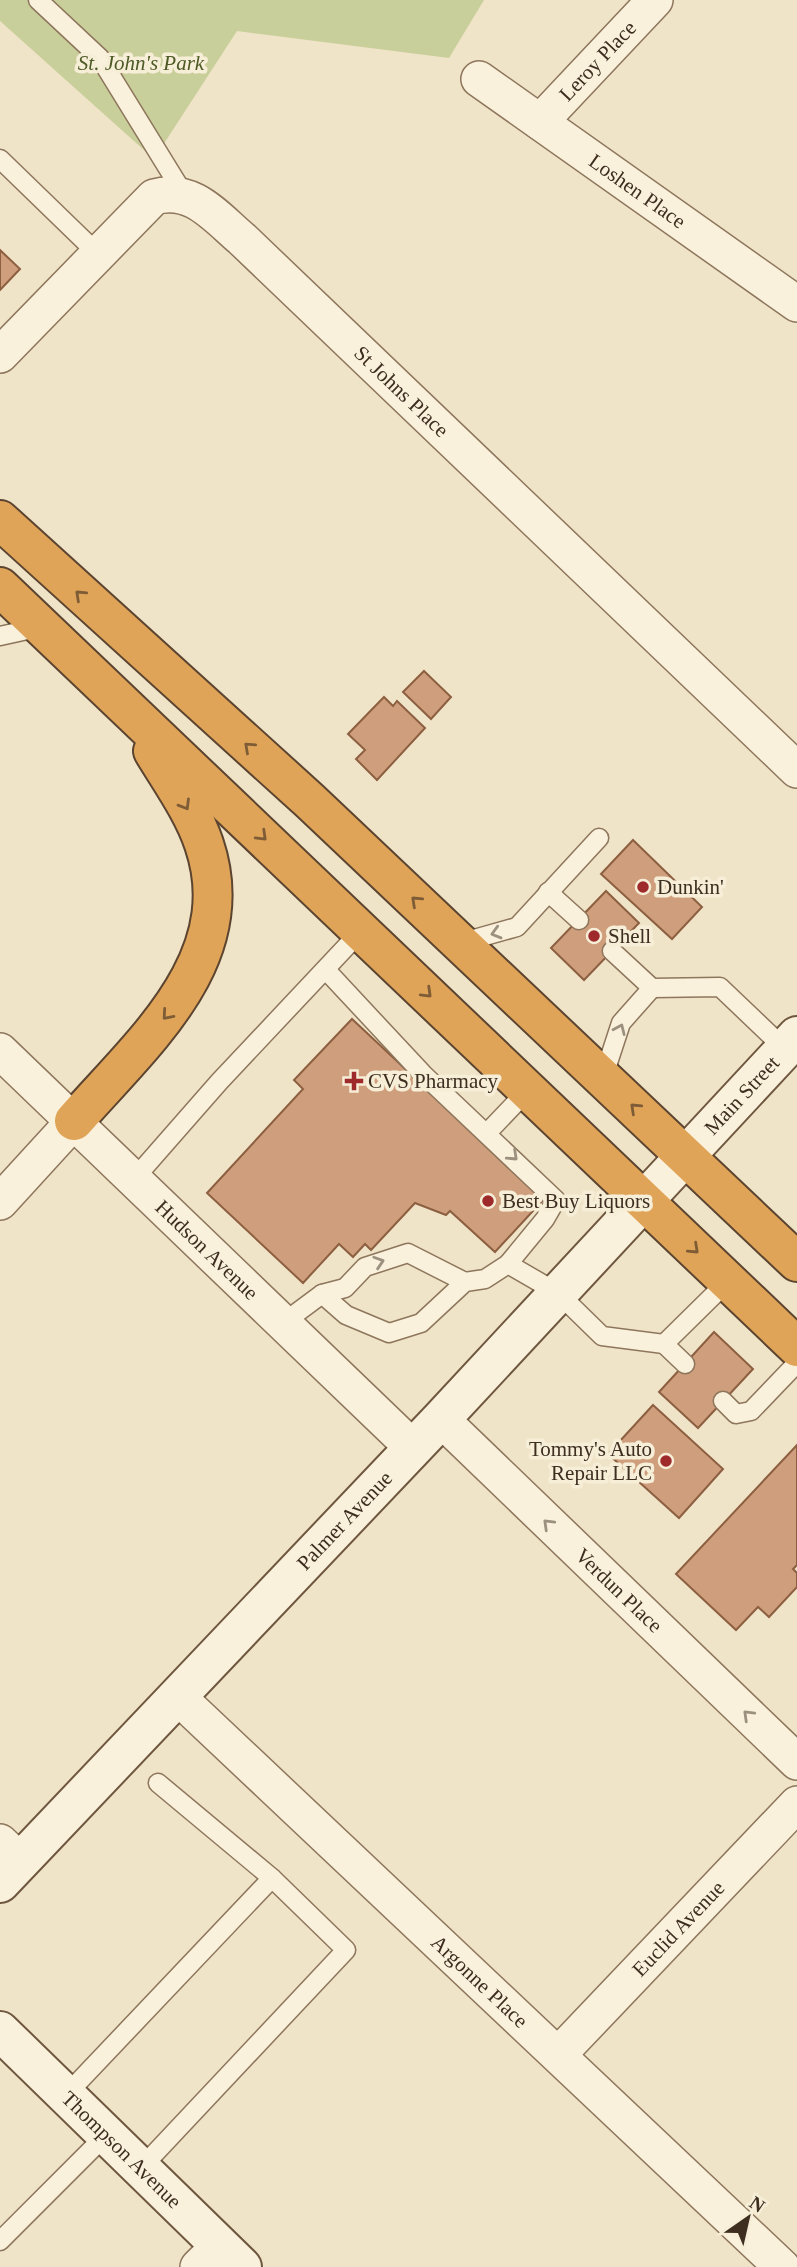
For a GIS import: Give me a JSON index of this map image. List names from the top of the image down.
{
  "streets": {
    "street": [
      "Leroy Place",
      "Loshen Place",
      "St Johns Place",
      "Main Street",
      "Hudson Avenue",
      "Palmer Avenue",
      "Verdun Place",
      "Euclid Avenue",
      "Argonne Place",
      "Thompson Avenue"
    ]
  },
  "crossings": [
    ["Leroy Place", "Loshen Place"],
    ["Main Street", "Palmer Avenue"],
    ["Hudson Avenue", "Palmer Avenue"],
    ["Palmer Avenue", "Verdun Place"],
    ["Palmer Avenue", "Argonne Place"],
    ["Euclid Avenue", "Argonne Place"]
  ],
  "one_way": ["Verdun Place"],
  "parks": ["St. John's Park"],
  "places": {
    "other": [
      "Dunkin'",
      "Shell",
      "Best Buy Liquors",
      "Tommy's Auto Repair LLC"
    ],
    "health": ["CVS Pharmacy"]
  },
  "north": "top right"
}
